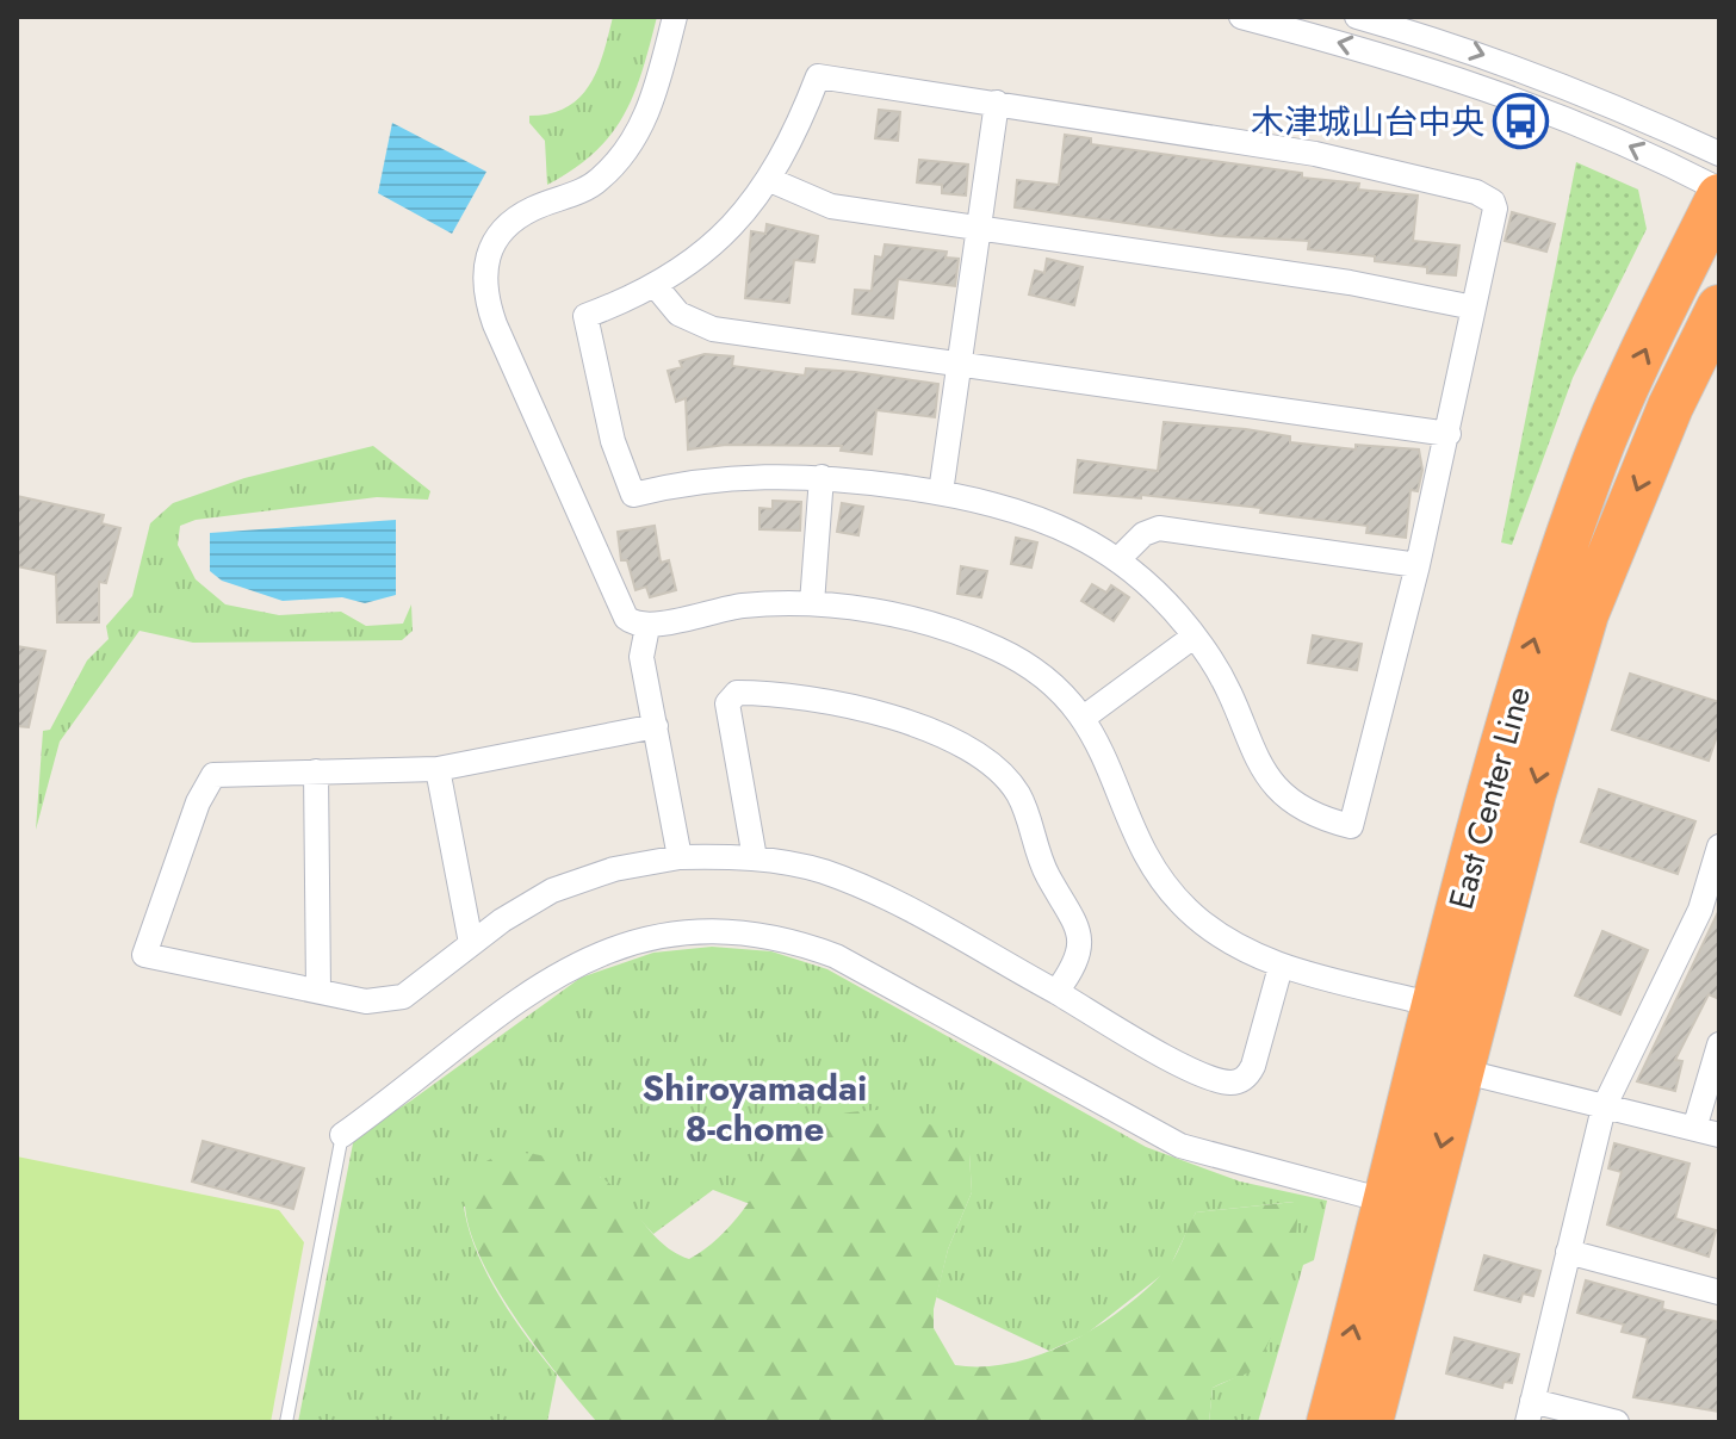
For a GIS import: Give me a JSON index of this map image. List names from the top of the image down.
{
  "streets": {
    "highway": ["East Center Line"]
  },
  "districts": ["Shiroyamadai 8-chome"],
  "places": {
    "bus stop": ["木津城山台中央"]
  }
}
